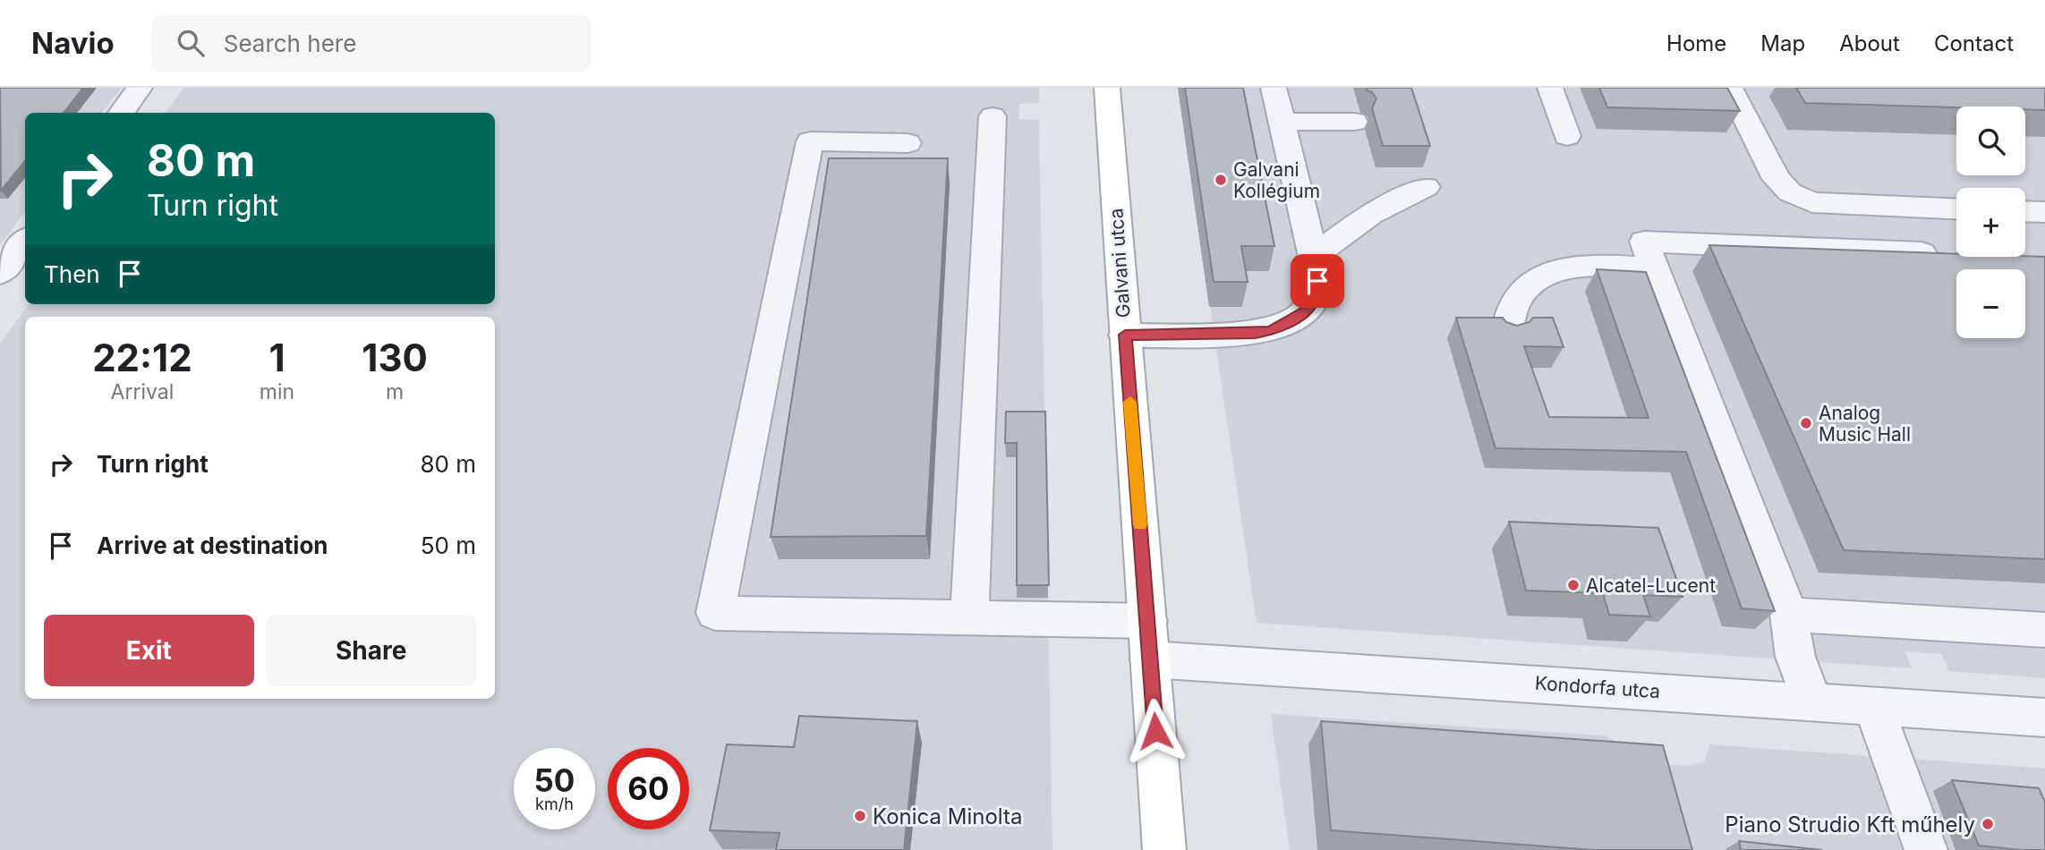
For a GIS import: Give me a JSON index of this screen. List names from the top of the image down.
{
  "streets": {
    "main road": ["Galvani utca"],
    "street": ["Kondorfa utca"]
  },
  "crossings": [
    ["Galvani utca", "Kondorfa utca"]
  ],
  "places": [
    "Galvani Kollégium",
    "Analog Music Hall",
    "Alcatel-Lucent",
    "Konica Minolta",
    "Piano Strudio Kft műhely"
  ],
  "page": {
    "header": "Navio",
    "search": "Search here",
    "nav": [
      "Home",
      "Map",
      "About",
      "Contact"
    ],
    "map_buttons": ["+", "−"],
    "turn": ["80 m", "Turn right"],
    "then": "Then",
    "eta": [
      "22:12",
      "Arrival",
      "1",
      "min",
      "130",
      "m"
    ],
    "list": [
      {
        "name": "Turn right",
        "value": "80 m"
      },
      {
        "name": "Arrive at destination",
        "value": "50 m"
      }
    ],
    "buttons": ["Exit", "Share"],
    "speed": "50 km/h",
    "limit": "60"
  }
}
